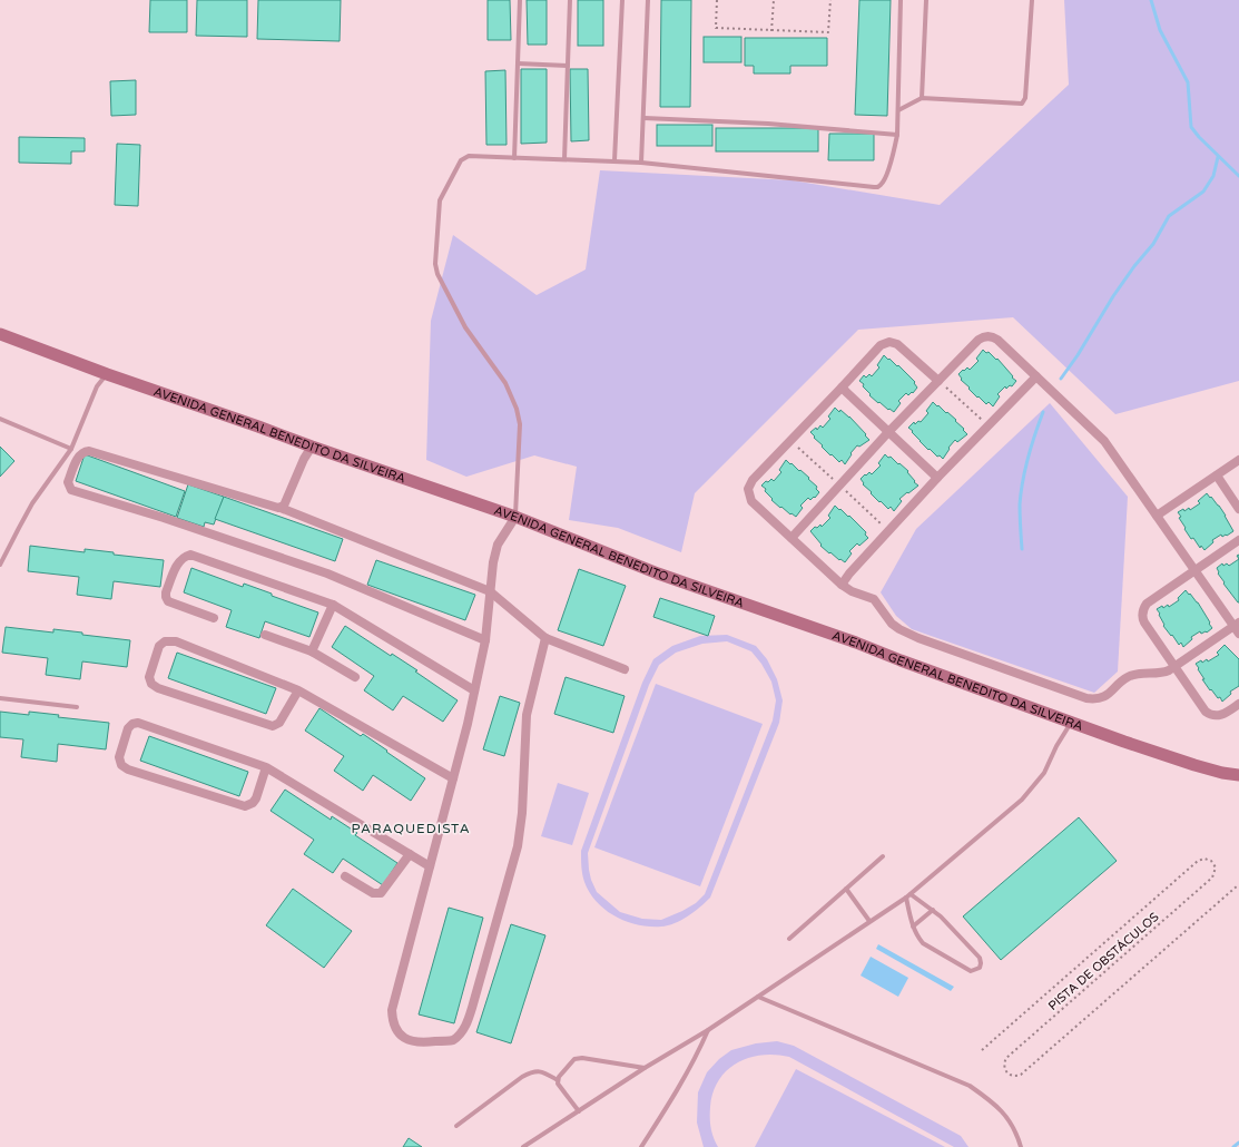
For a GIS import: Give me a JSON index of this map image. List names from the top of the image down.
{
  "streets": {
    "main road": ["AVENIDA GENERAL BENEDITO DA SILVEIRA"],
    "path": ["PISTA DE OBSTÁCULOS"]
  },
  "districts": ["PARAQUEDISTA"]
}
